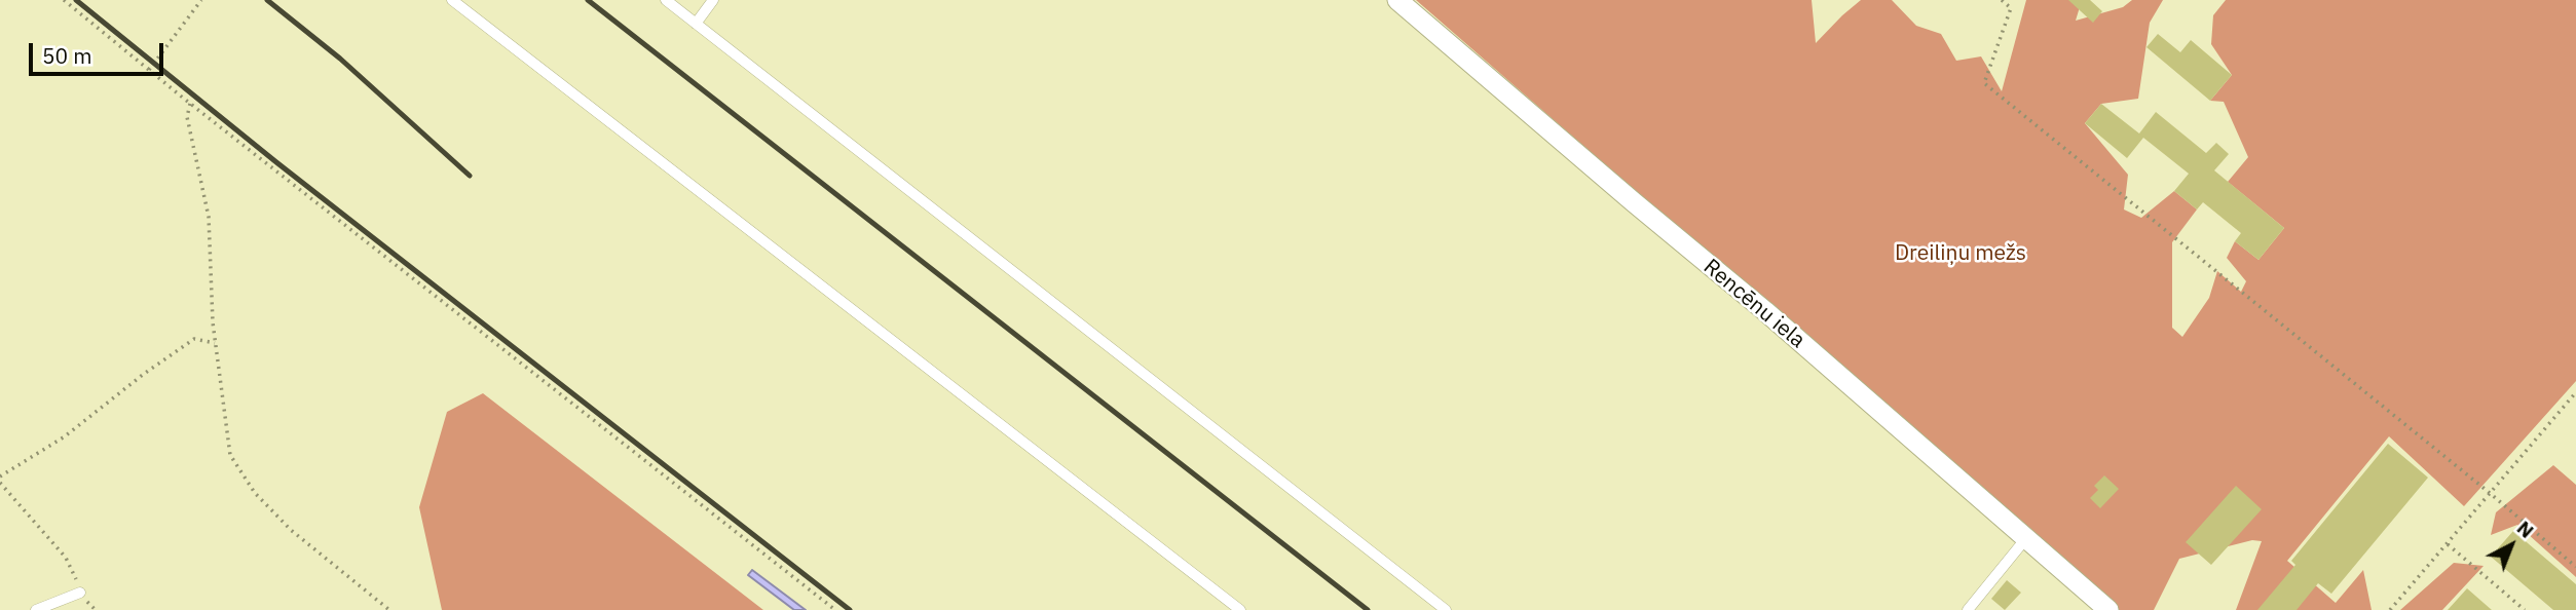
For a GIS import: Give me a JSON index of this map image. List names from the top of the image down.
{
  "streets": {
    "street": ["Rencēnu iela"]
  },
  "parks": ["Dreiliņu mežs"],
  "scale_bar": "50 m",
  "north": "top right"
}
